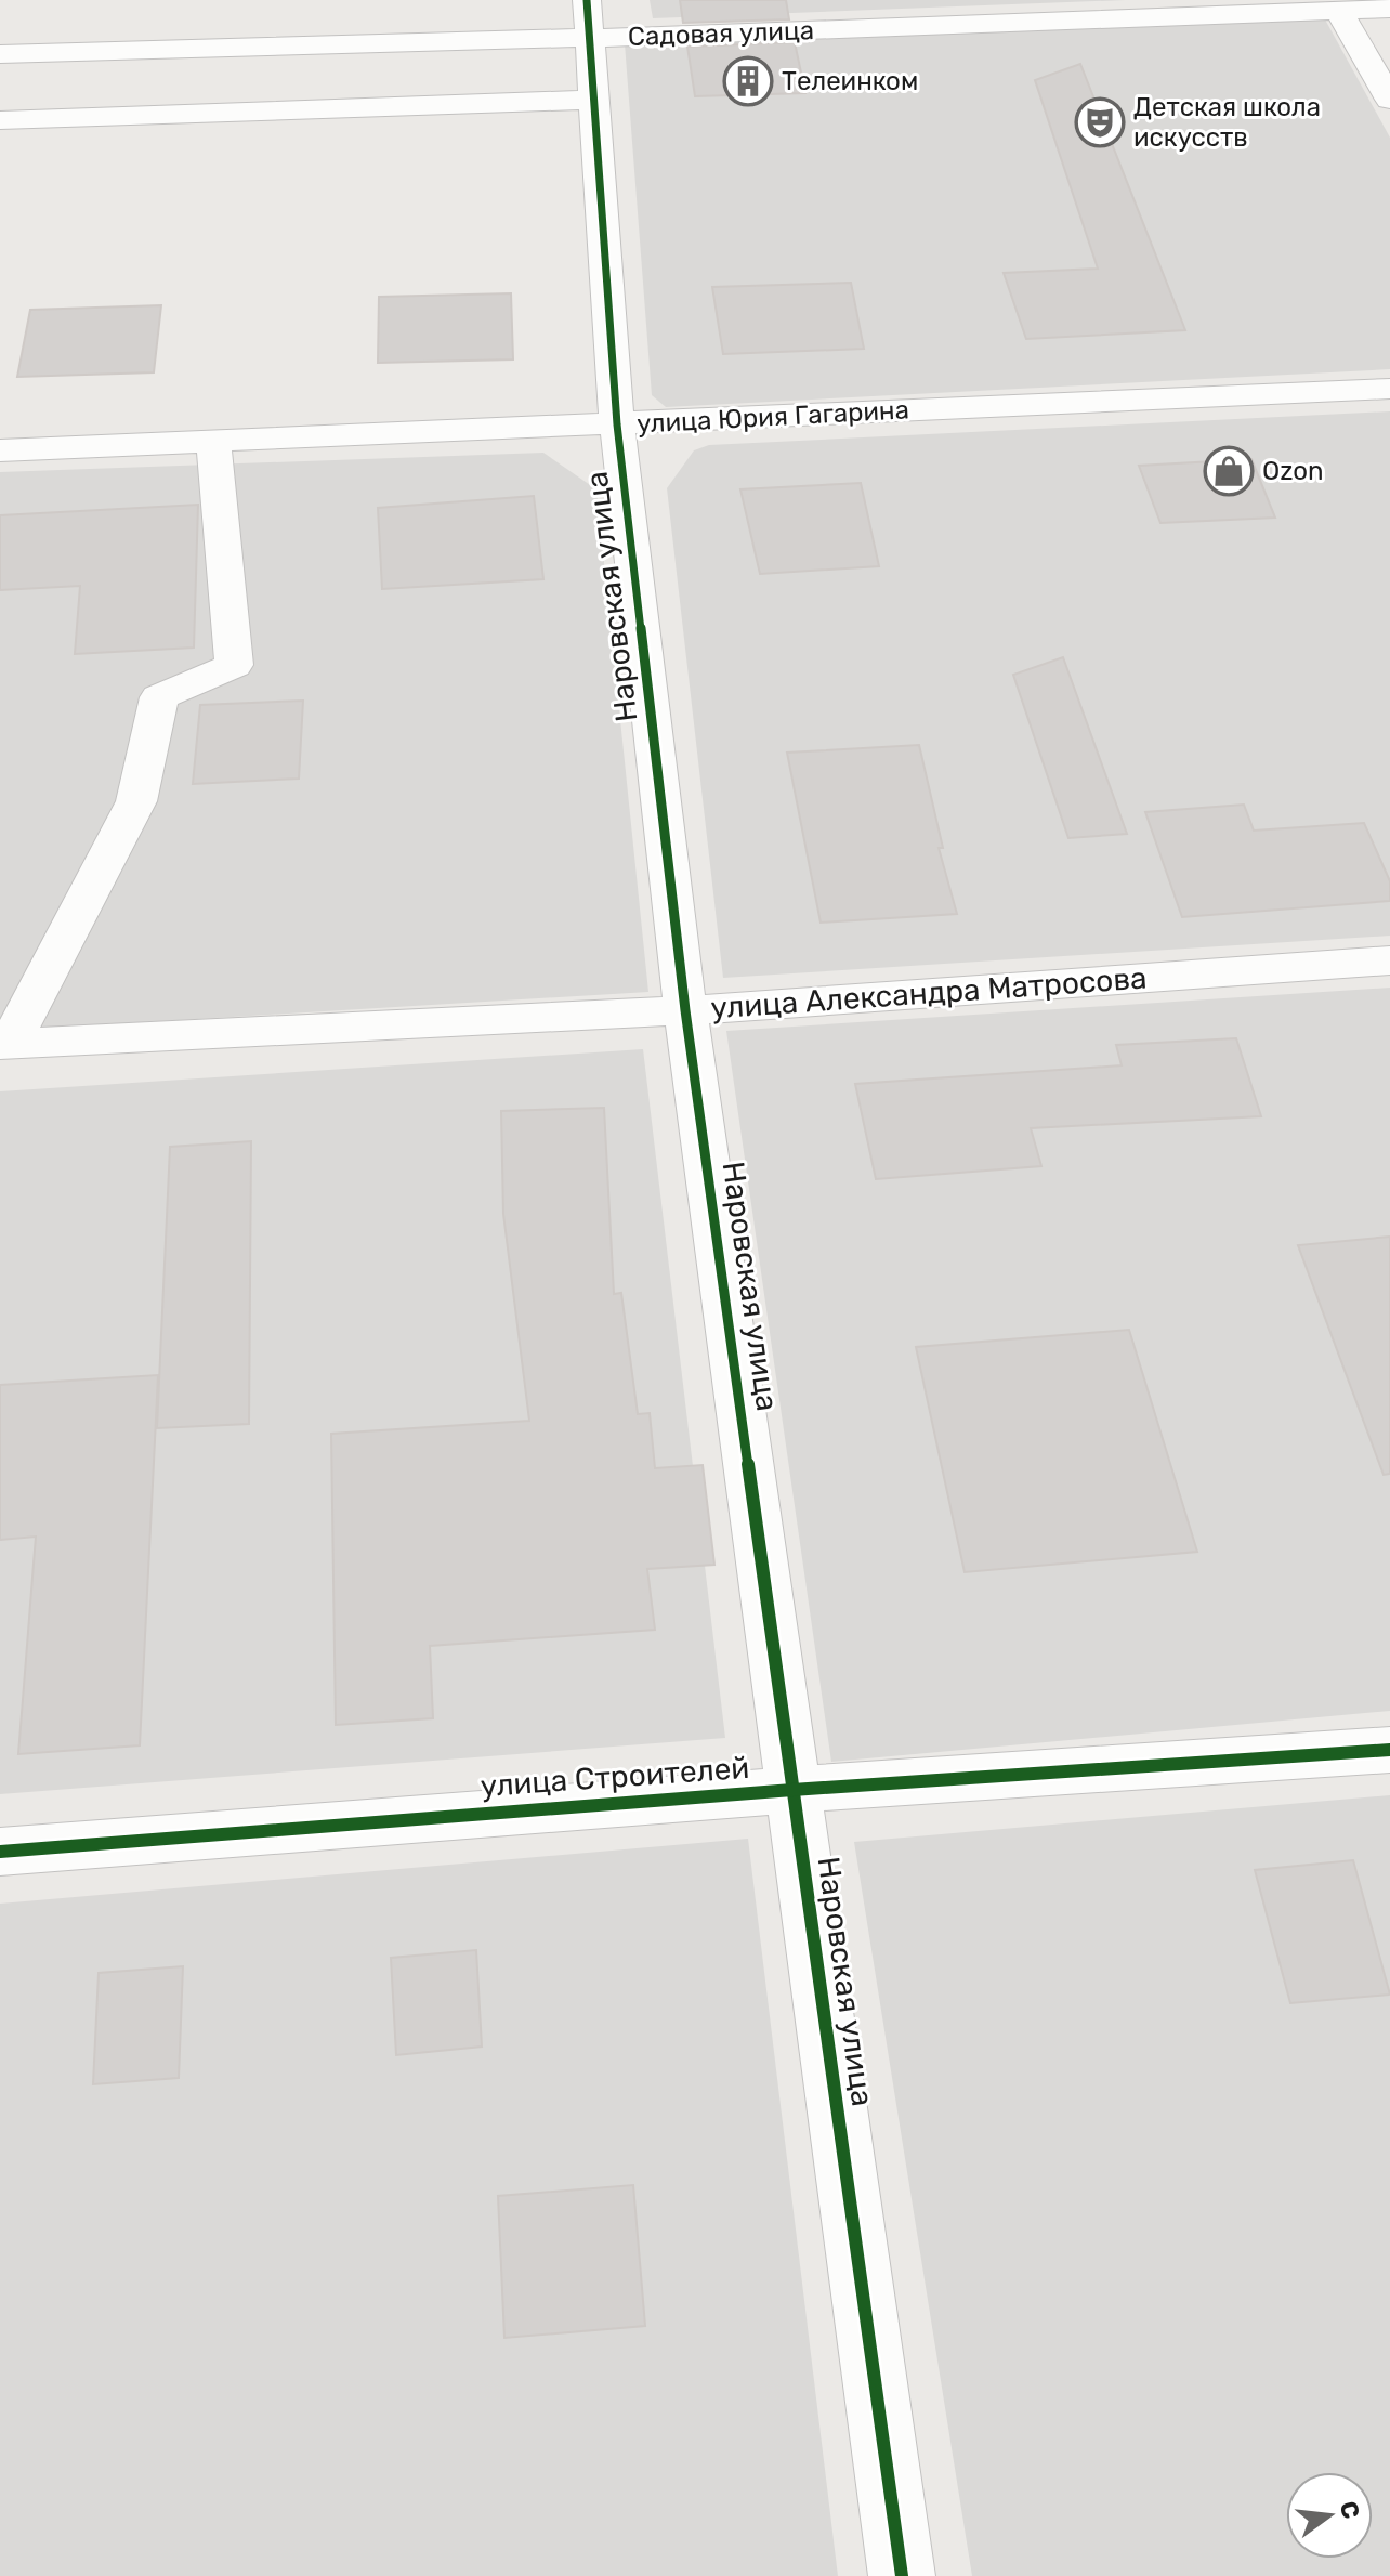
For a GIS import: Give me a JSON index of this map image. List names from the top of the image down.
{
  "streets": {
    "street": [
      "Садовая улица",
      "улица Юрия Гагарина",
      "Наровская улица",
      "улица Александра Матросова",
      "улица Строителей"
    ]
  },
  "crossings": [
    ["Садовая улица", "Наровская улица"],
    ["улица Юрия Гагарина", "Наровская улица"],
    ["Наровская улица", "улица Александра Матросова"],
    ["Наровская улица", "улица Строителей"]
  ],
  "places": {
    "building": ["Телеинком"],
    "theatre": ["Детская школа искусств"],
    "shop": ["Ozon"]
  },
  "north": "right"
}
